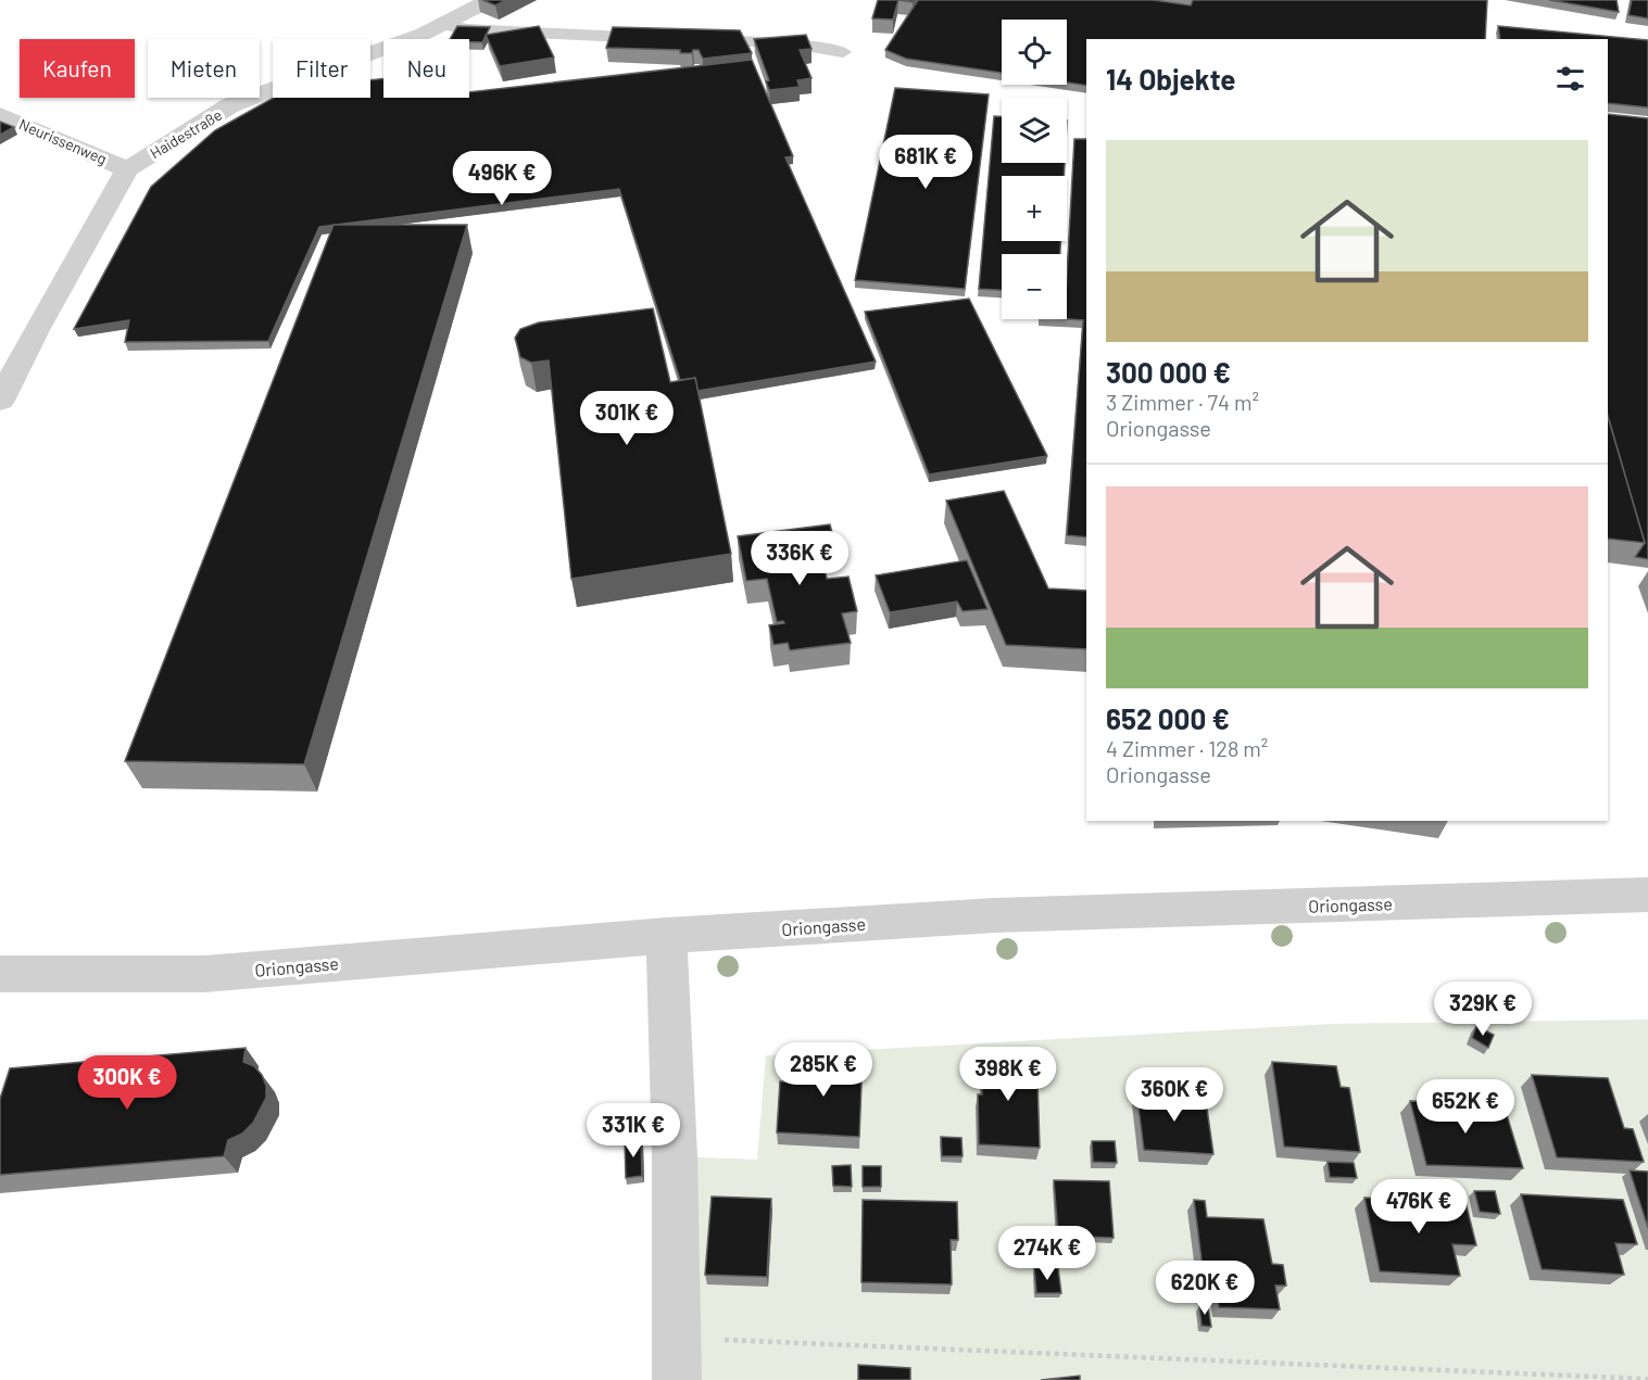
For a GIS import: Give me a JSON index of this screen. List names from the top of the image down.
{
  "streets": {
    "street": ["Haidestraße", "Neurissenweg", "Oriongasse"]
  },
  "crossings": [
    ["Haidestraße", "Neurissenweg"]
  ],
  "page": {
    "map_buttons": ["+", "−"],
    "chip": [
      "Kaufen",
      "Mieten",
      "Filter",
      "Neu"
    ],
    "heading": "14 Objekte",
    "list": [
      {
        "name": "300 000 €",
        "note": "3 Zimmer · 74 m² · Oriongasse"
      },
      {
        "name": "652 000 €",
        "note": "4 Zimmer · 128 m² · Oriongasse"
      }
    ],
    "price": [
      "681K €",
      "496K €",
      "301K €",
      "336K €",
      "329K €",
      "285K €",
      "398K €",
      "300K €",
      "360K €",
      "652K €",
      "331K €",
      "476K €",
      "274K €",
      "620K €"
    ]
  }
}
